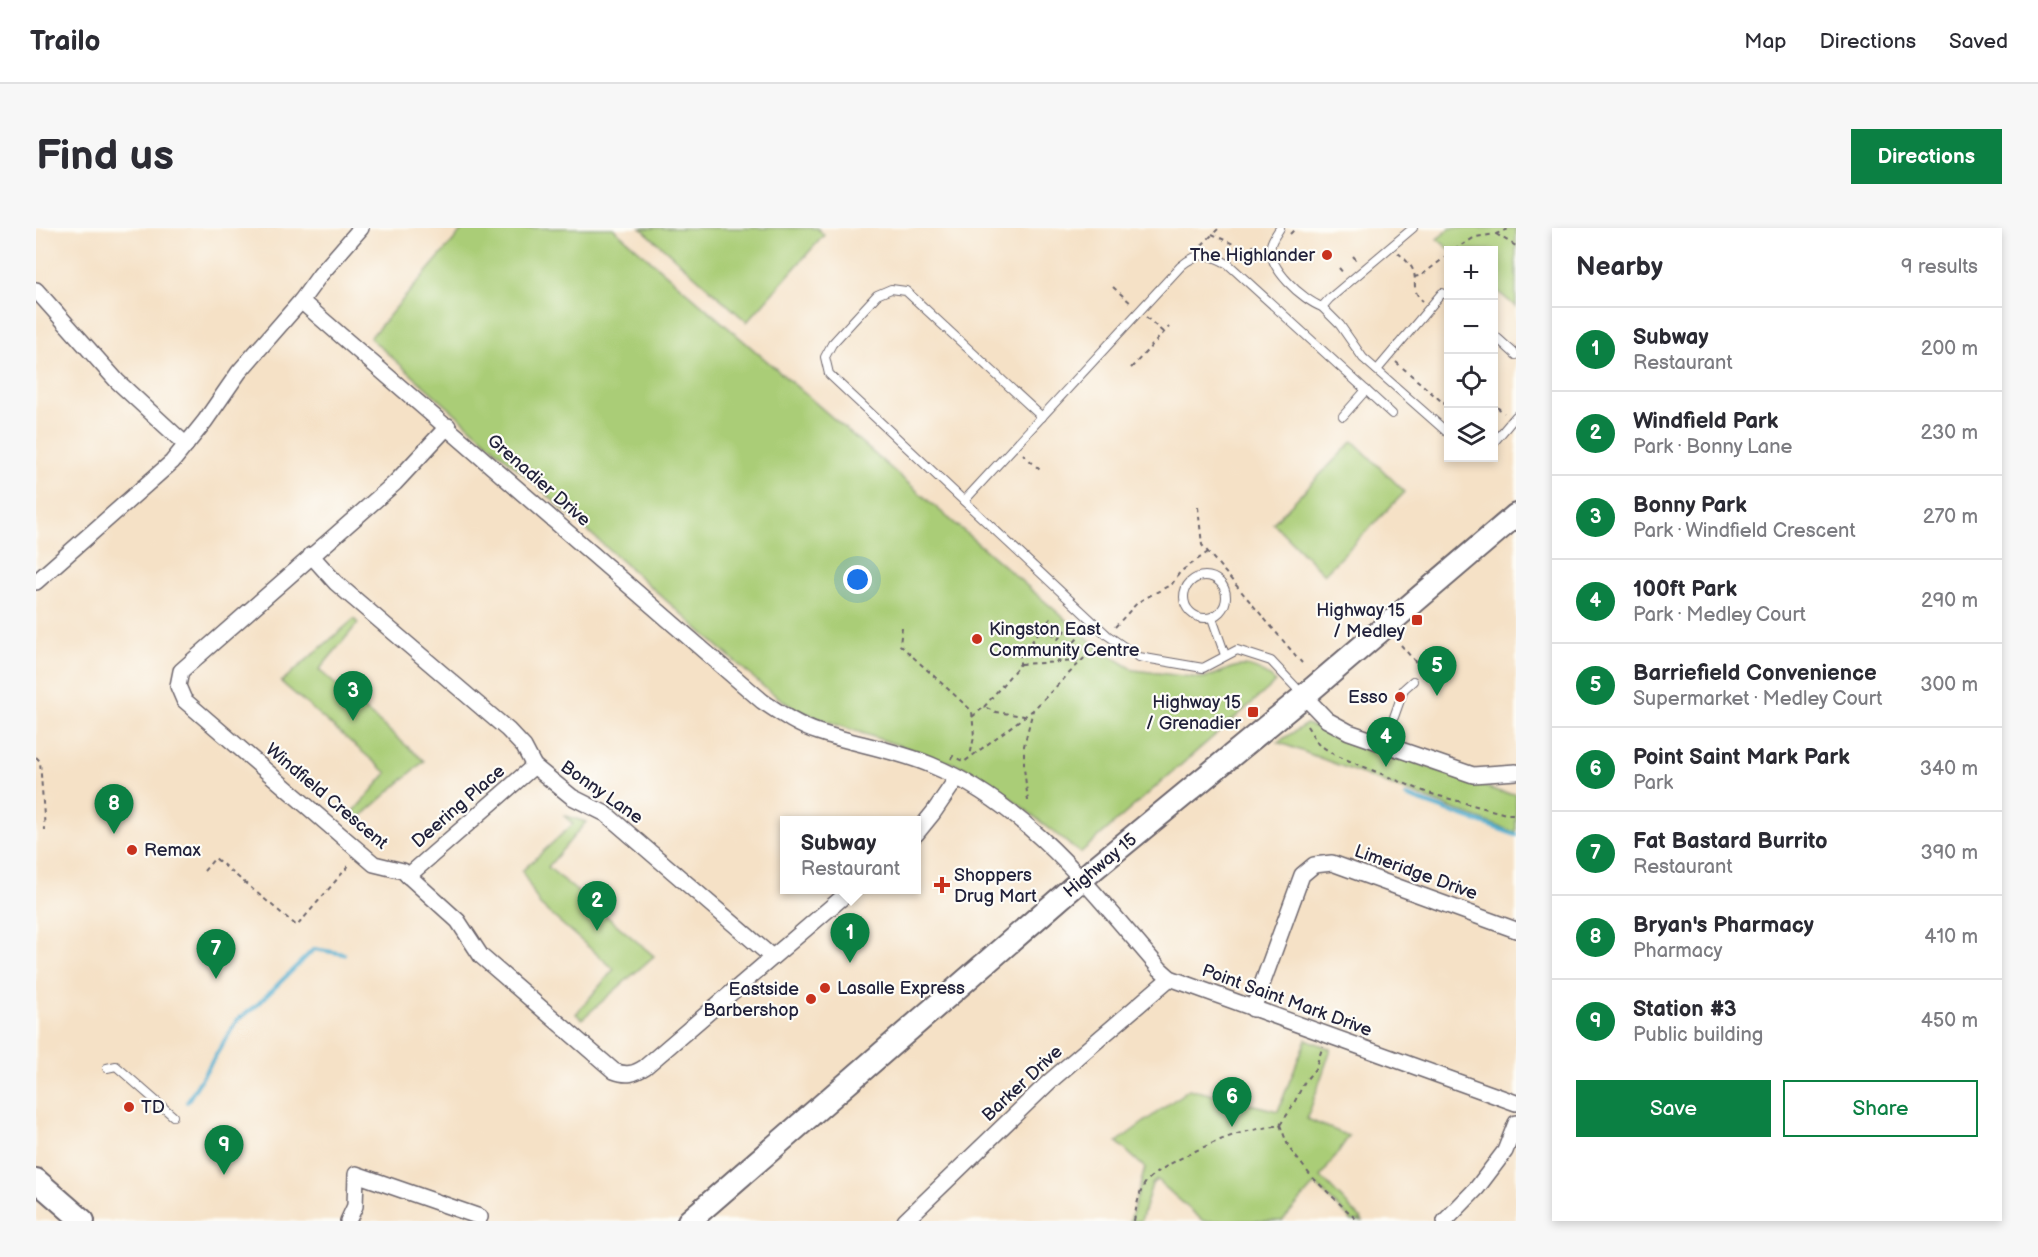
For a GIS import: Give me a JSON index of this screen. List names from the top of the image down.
{
  "streets": {
    "main road": ["Highway 15"],
    "street": [
      "Grenadier Drive",
      "Bonny Lane",
      "Windfield Crescent",
      "Deering Place",
      "Limeridge Drive",
      "Point Saint Mark Drive",
      "Barker Drive"
    ]
  },
  "crossings": [
    ["Grenadier Drive", "Windfield Crescent"],
    ["Grenadier Drive", "Highway 15"],
    ["Grenadier Drive", "Point Saint Mark Drive"],
    ["Bonny Lane", "Windfield Crescent"],
    ["Bonny Lane", "Deering Place"],
    ["Windfield Crescent", "Deering Place"],
    ["Highway 15", "Point Saint Mark Drive"],
    ["Limeridge Drive", "Point Saint Mark Drive"],
    ["Point Saint Mark Drive", "Barker Drive"]
  ],
  "places": {
    "other": [
      "The Highlander",
      "Kingston East Community Centre",
      "Esso",
      "Remax",
      "Lasalle Express",
      "Eastside Barbershop",
      "TD"
    ],
    "transit": ["Highway 15 / Medley", "Highway 15 / Grenadier"],
    "health": ["Shoppers Drug Mart"]
  },
  "page": {
    "header": "Trailo",
    "nav": ["Map", "Directions", "Saved"],
    "buttons": [
      "Directions",
      ["Save", "Share"]
    ],
    "title": "Find us",
    "heading": ["Nearby", "9 results"],
    "map_buttons": ["+", "−"],
    "list": [
      {
        "mark": "1",
        "name": "Subway",
        "note": "Restaurant",
        "value": "200 m"
      },
      {
        "mark": "2",
        "name": "Windfield Park",
        "note": "Park · Bonny Lane",
        "value": "230 m"
      },
      {
        "mark": "3",
        "name": "Bonny Park",
        "note": "Park · Windfield Crescent",
        "value": "270 m"
      },
      {
        "mark": "4",
        "name": "100ft Park",
        "note": "Park · Medley Court",
        "value": "290 m"
      },
      {
        "mark": "5",
        "name": "Barriefield Convenience",
        "note": "Supermarket · Medley Court",
        "value": "300 m"
      },
      {
        "mark": "6",
        "name": "Point Saint Mark Park",
        "note": "Park",
        "value": "340 m"
      },
      {
        "mark": "7",
        "name": "Fat Bastard Burrito",
        "note": "Restaurant",
        "value": "390 m"
      },
      {
        "mark": "8",
        "name": "Bryan's Pharmacy",
        "note": "Pharmacy",
        "value": "410 m"
      },
      {
        "mark": "9",
        "name": "Station #3",
        "note": "Public building",
        "value": "450 m"
      }
    ],
    "pins": [
      "5",
      "3",
      "4",
      "8",
      "2",
      "1",
      "7",
      "6",
      "9"
    ],
    "popup": ["Subway", "Restaurant"]
  }
}
